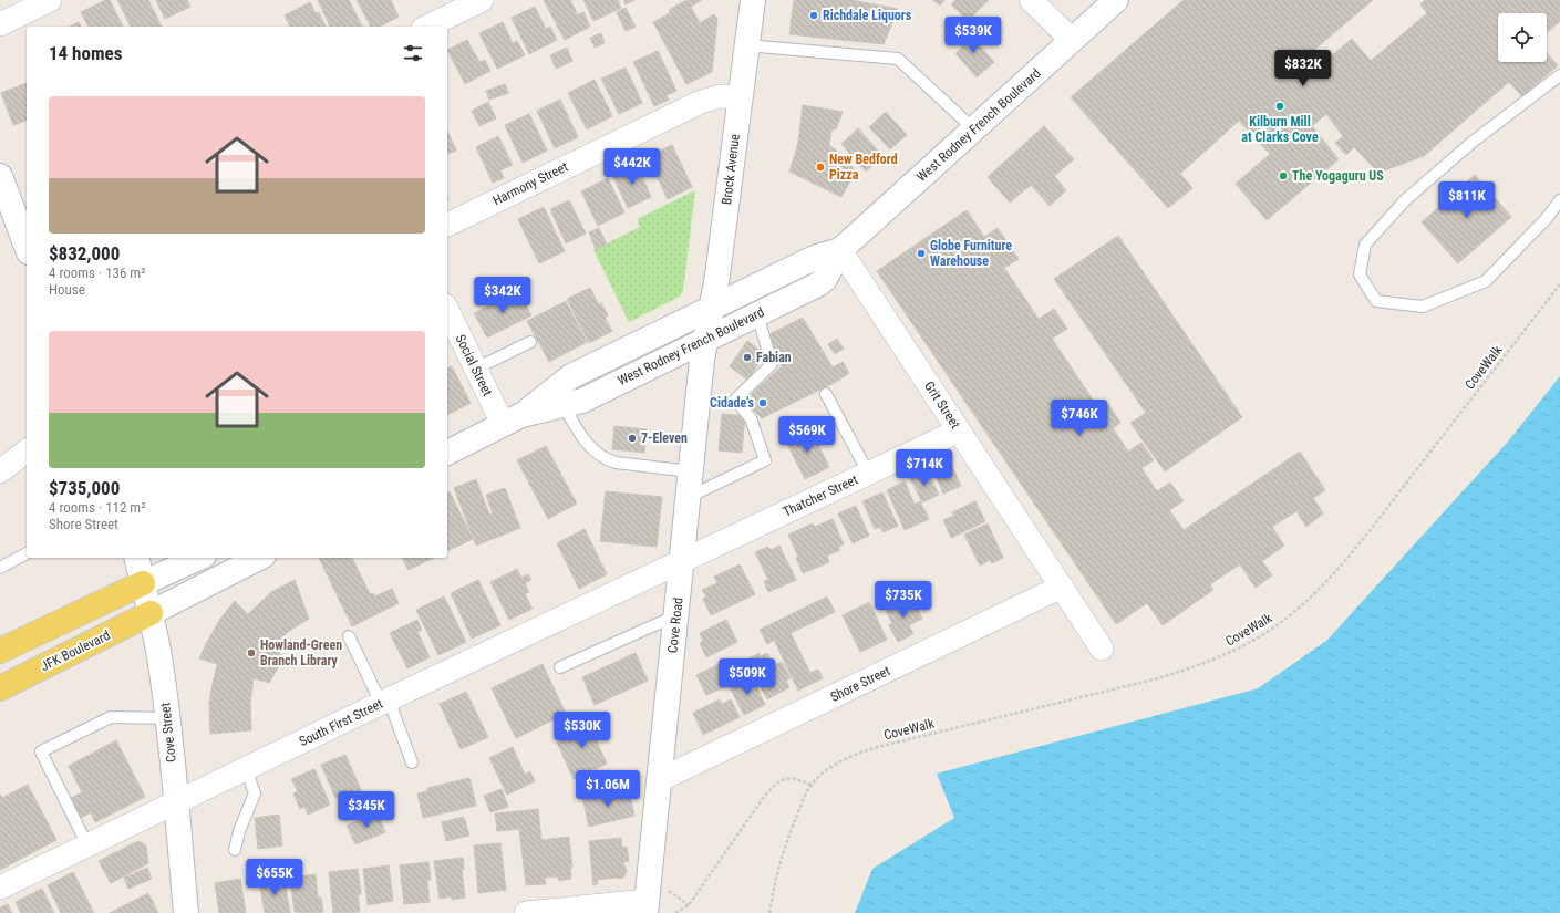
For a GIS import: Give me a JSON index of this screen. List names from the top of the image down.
{
  "streets": {
    "main road": [
      "West Rodney French Boulevard",
      "Brock Avenue",
      "Cove Road",
      "JFK Boulevard",
      "Cove Street"
    ],
    "street": [
      "Harmony Street",
      "Social Street",
      "Grit Street",
      "Thatcher Street",
      "Shore Street",
      "South First Street"
    ],
    "path": ["CoveWalk"]
  },
  "crossings": [
    ["West Rodney French Boulevard", "Brock Avenue"],
    ["West Rodney French Boulevard", "Social Street"],
    ["West Rodney French Boulevard", "Grit Street"],
    ["West Rodney French Boulevard", "Cove Road"],
    ["Brock Avenue", "Harmony Street"],
    ["Brock Avenue", "Cove Road"],
    ["Grit Street", "Thatcher Street"],
    ["Grit Street", "Shore Street"],
    ["Thatcher Street", "Cove Road"],
    ["Thatcher Street", "South First Street"],
    ["Cove Road", "Shore Street"],
    ["Cove Road", "South First Street"],
    ["JFK Boulevard", "Cove Street"],
    ["South First Street", "Cove Street"]
  ],
  "places": [
    "Richdale Liquors",
    "Kilburn Mill at Clarks Cove",
    "New Bedford Pizza",
    "The Yogaguru US",
    "Globe Furniture Warehouse",
    "Fabian",
    "Cidade's",
    "7-Eleven",
    "Howland-Green Branch Library"
  ],
  "page": {
    "price": [
      "$539K",
      "$832K",
      "$442K",
      "$811K",
      "$342K",
      "$746K",
      "$569K",
      "$714K",
      "$735K",
      "$509K",
      "$530K",
      "$1.06M",
      "$345K",
      "$655K"
    ],
    "heading": "14 homes",
    "list": [
      {
        "name": "$832,000",
        "note": "4 rooms · 136 m² · House"
      },
      {
        "name": "$735,000",
        "note": "4 rooms · 112 m² · Shore Street"
      }
    ]
  }
}
